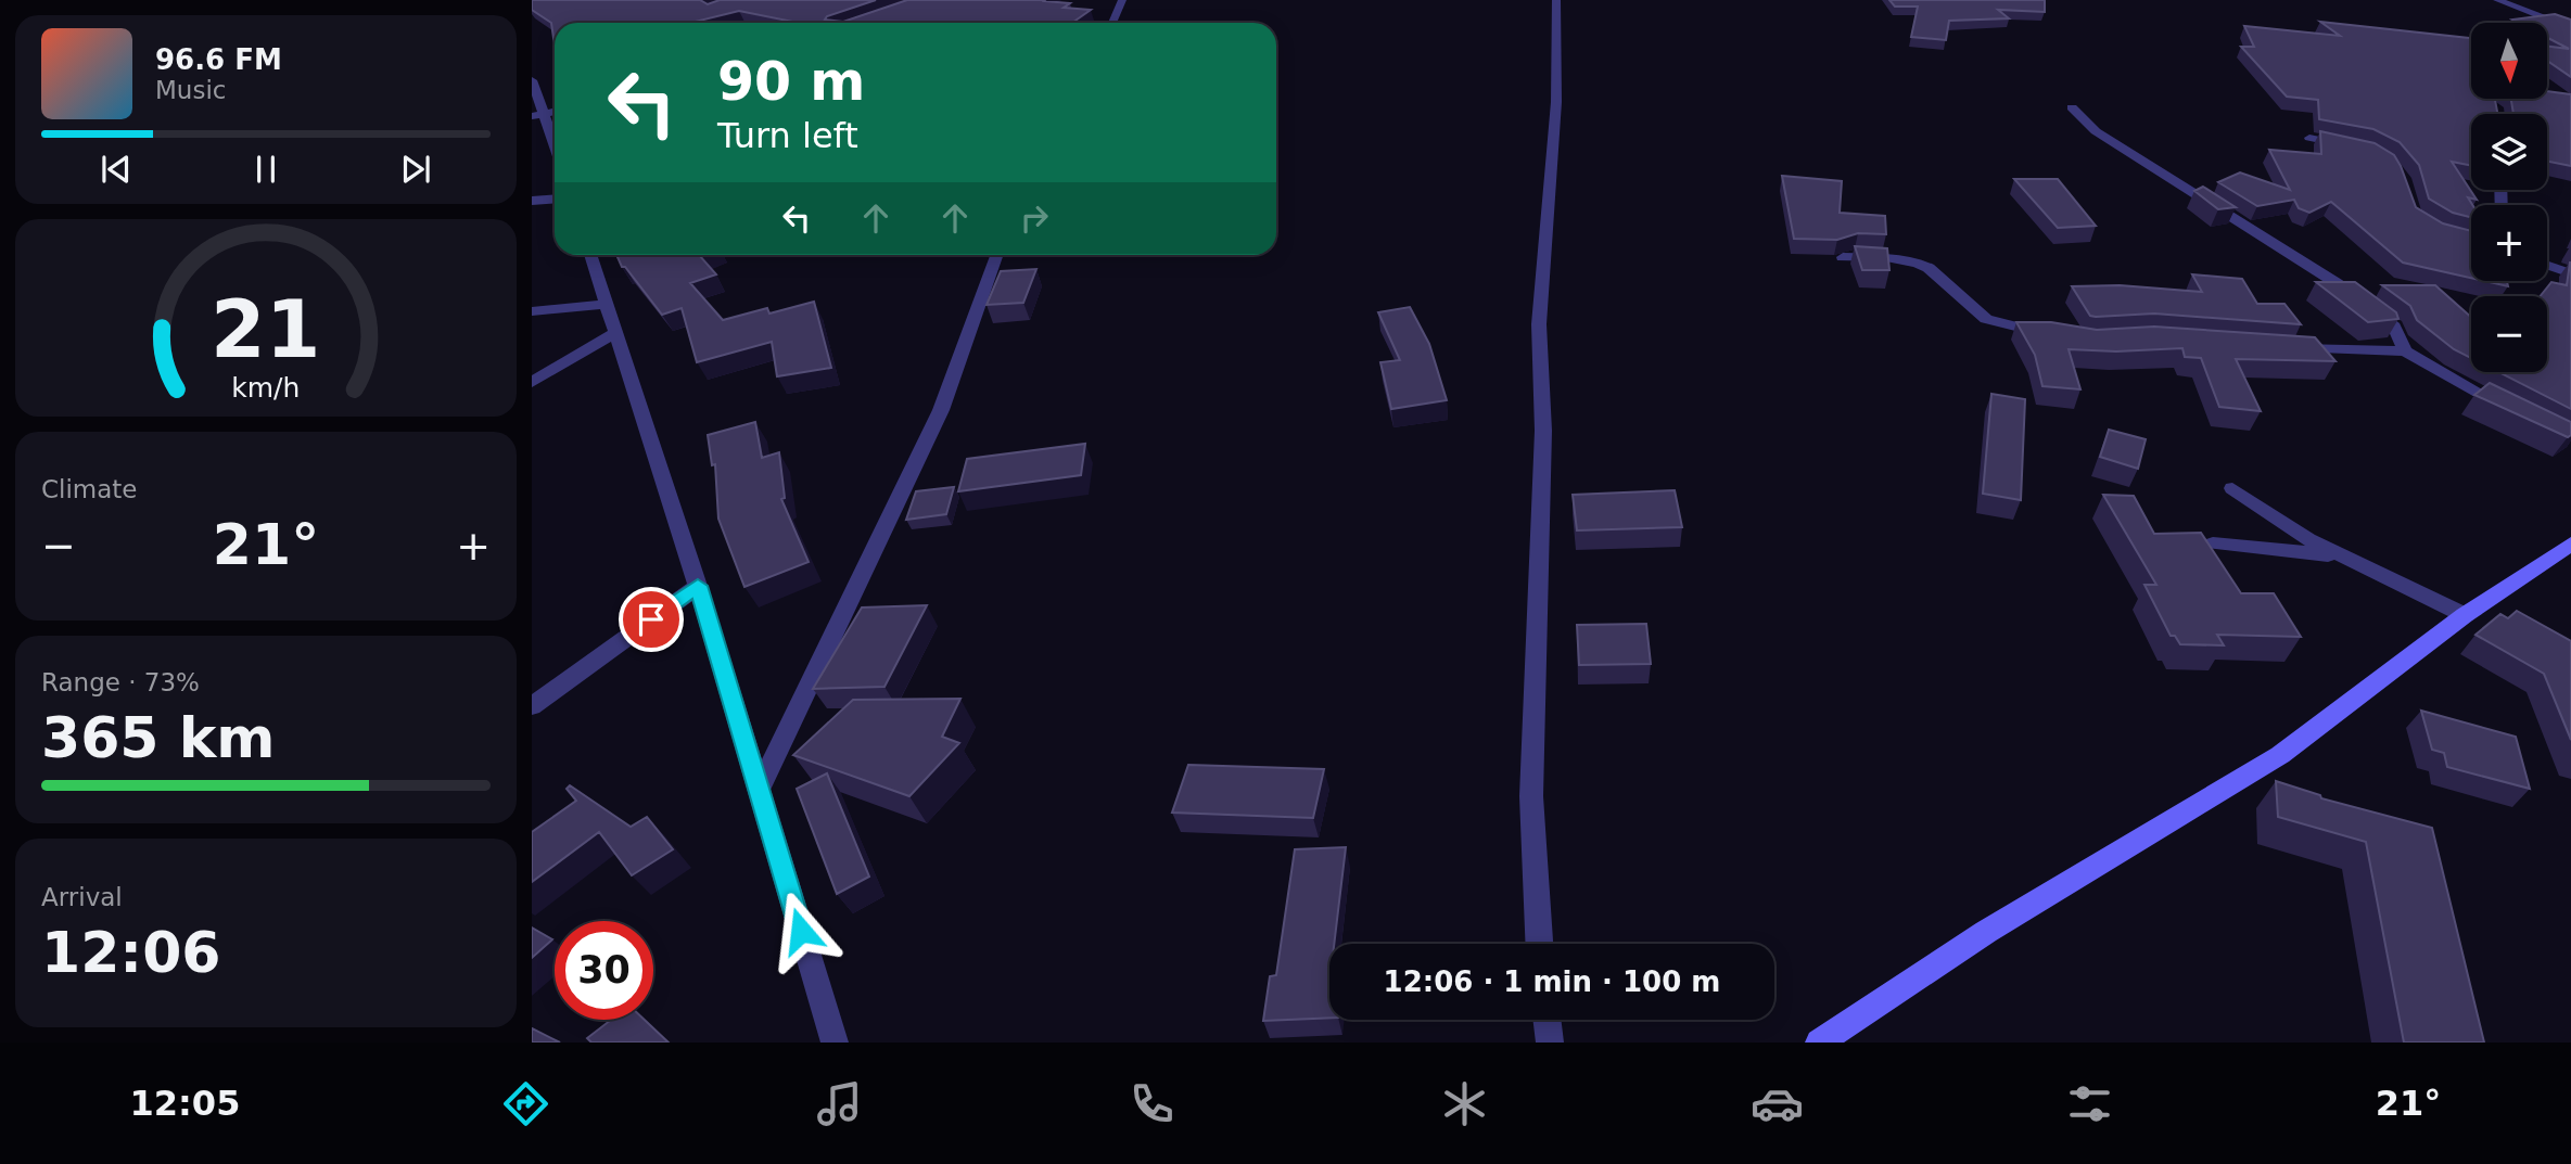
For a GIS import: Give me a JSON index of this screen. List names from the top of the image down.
{
  "north": "bottom",
  "page": {
    "map_buttons": ["+", "−"],
    "turn": ["90 m", "Turn left"],
    "song": ["96.6 FM", "Music"],
    "tile": [
      "Climate",
      ["Range · 73%", "365 km"],
      ["Arrival", "12:06"]
    ],
    "heat": ["−", "21°", "+"],
    "limit": "30",
    "trip": "12:06 · 1 min · 100 m",
    "tabs": ["12:05", "21°"],
    "gauge": ["21", "km/h"]
  }
}
